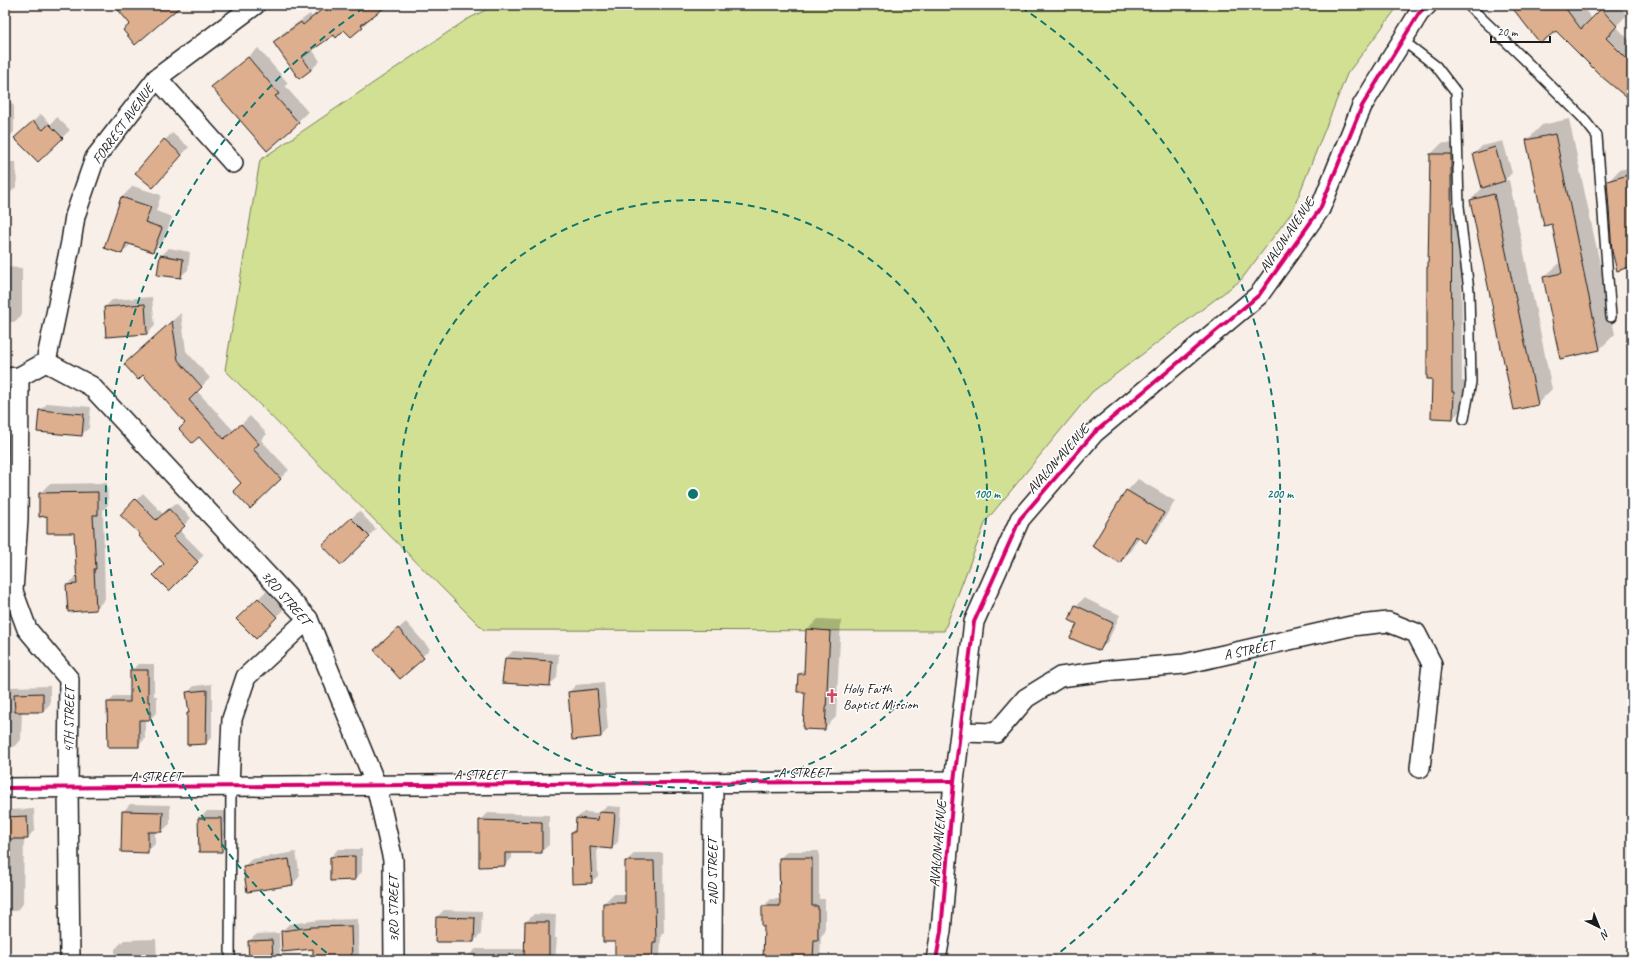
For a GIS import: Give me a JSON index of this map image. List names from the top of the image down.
{
  "streets": {
    "street": [
      "FORREST AVENUE",
      "AVALON AVENUE",
      "3RD STREET",
      "A STREET",
      "4TH STREET",
      "2ND STREET"
    ]
  },
  "crossings": [
    ["FORREST AVENUE", "3RD STREET"],
    ["AVALON AVENUE", "A STREET"],
    ["3RD STREET", "A STREET"],
    ["A STREET", "4TH STREET"],
    ["A STREET", "2ND STREET"]
  ],
  "places": {
    "church": ["Holy Faith Baptist Mission"]
  },
  "scale_bar": "20 m",
  "north": "bottom right",
  "rings": ["100 m", "200 m"]
}
